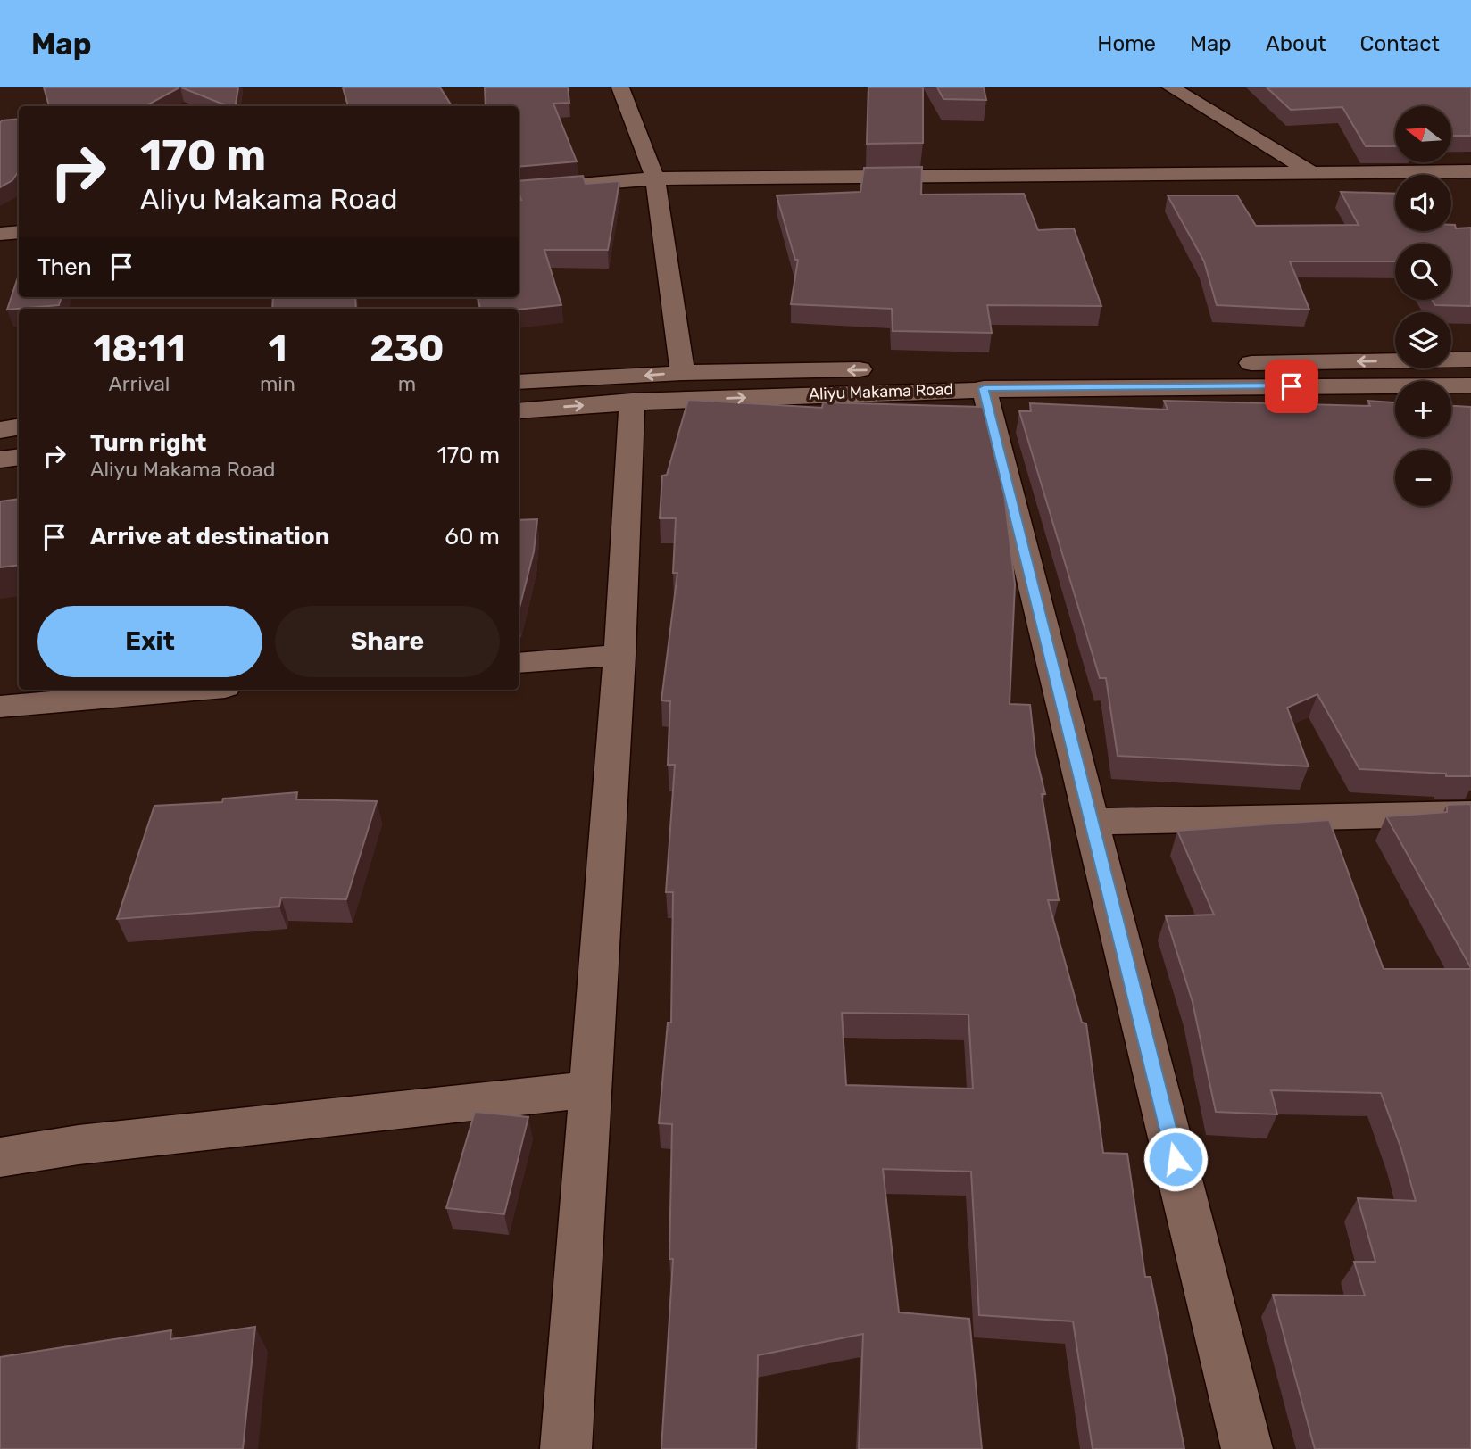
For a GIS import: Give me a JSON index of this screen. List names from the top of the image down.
{
  "streets": {
    "street": ["Aliyu Makama Road"]
  },
  "north": "left",
  "page": {
    "header": "Map",
    "nav": [
      "Home",
      "Map",
      "About",
      "Contact"
    ],
    "map_buttons": ["+", "−"],
    "turn": ["170 m", "Aliyu Makama Road"],
    "then": "Then",
    "eta": [
      "18:11",
      "Arrival",
      "1",
      "min",
      "230",
      "m"
    ],
    "list": [
      {
        "name": "Turn right",
        "note": "Aliyu Makama Road",
        "value": "170 m"
      },
      {
        "name": "Arrive at destination",
        "value": "60 m"
      }
    ],
    "buttons": ["Exit", "Share"]
  }
}
